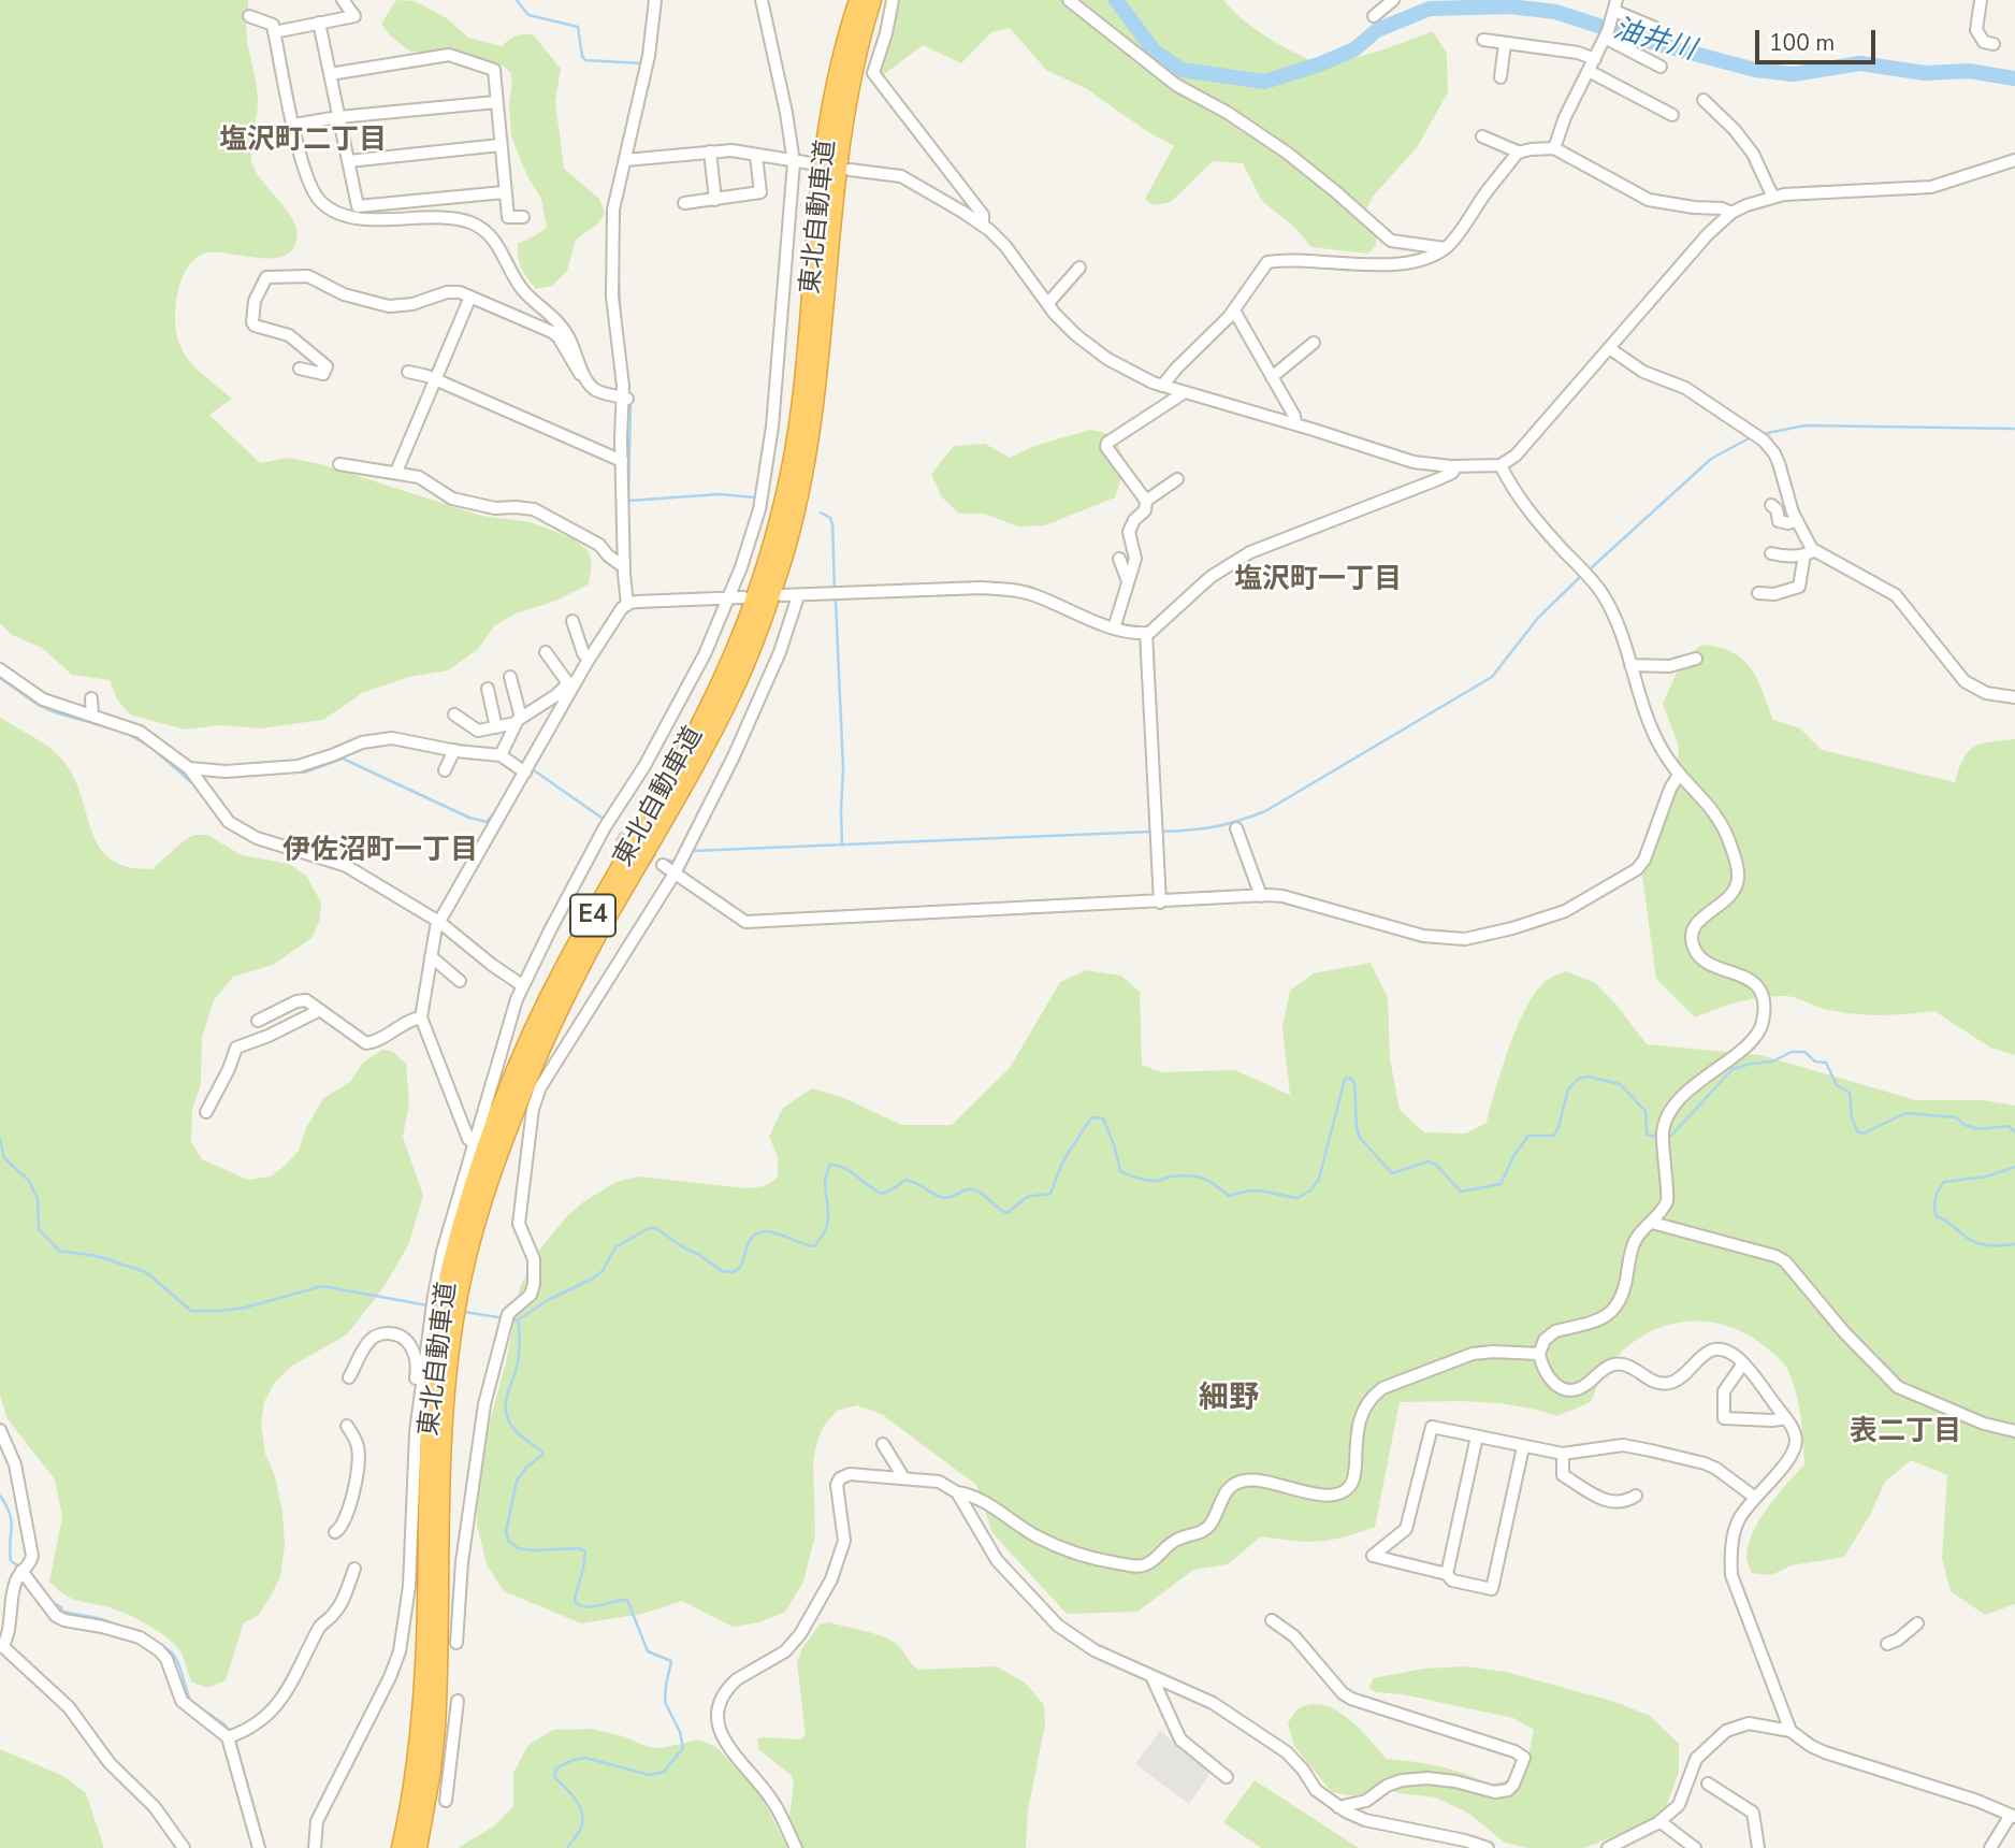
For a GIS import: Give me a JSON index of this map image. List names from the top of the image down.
{
  "streets": {
    "highway": ["東北自動車道", "E4"]
  },
  "districts": [
    "塩沢町二丁目",
    "塩沢町一丁目",
    "伊佐沼町一丁目",
    "細野",
    "表二丁目"
  ],
  "water": ["油井川"],
  "scale_bar": "100 m"
}
